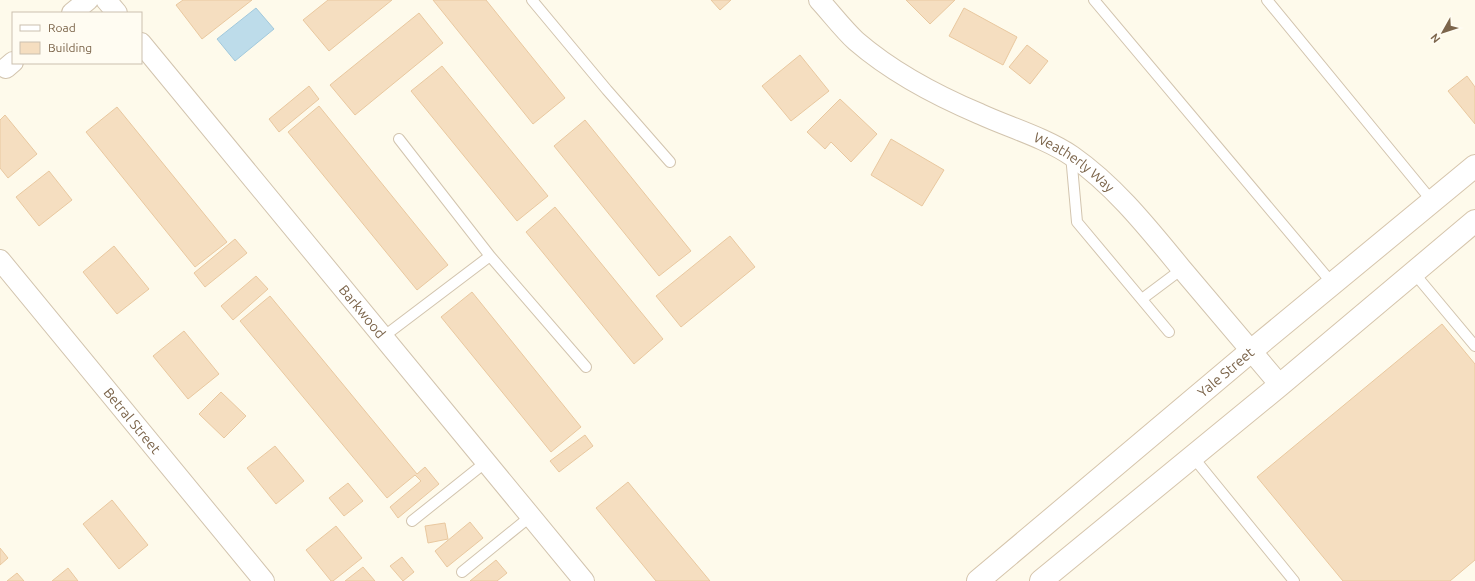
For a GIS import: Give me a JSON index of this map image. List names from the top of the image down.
{
  "streets": {
    "main road": ["Yale Street"],
    "street": ["Weatherly Way", "Barkwood", "Betral Street"]
  },
  "crossings": [
    ["Weatherly Way", "Yale Street"]
  ],
  "legend": ["Road", "Building"],
  "north": "bottom left"
}
